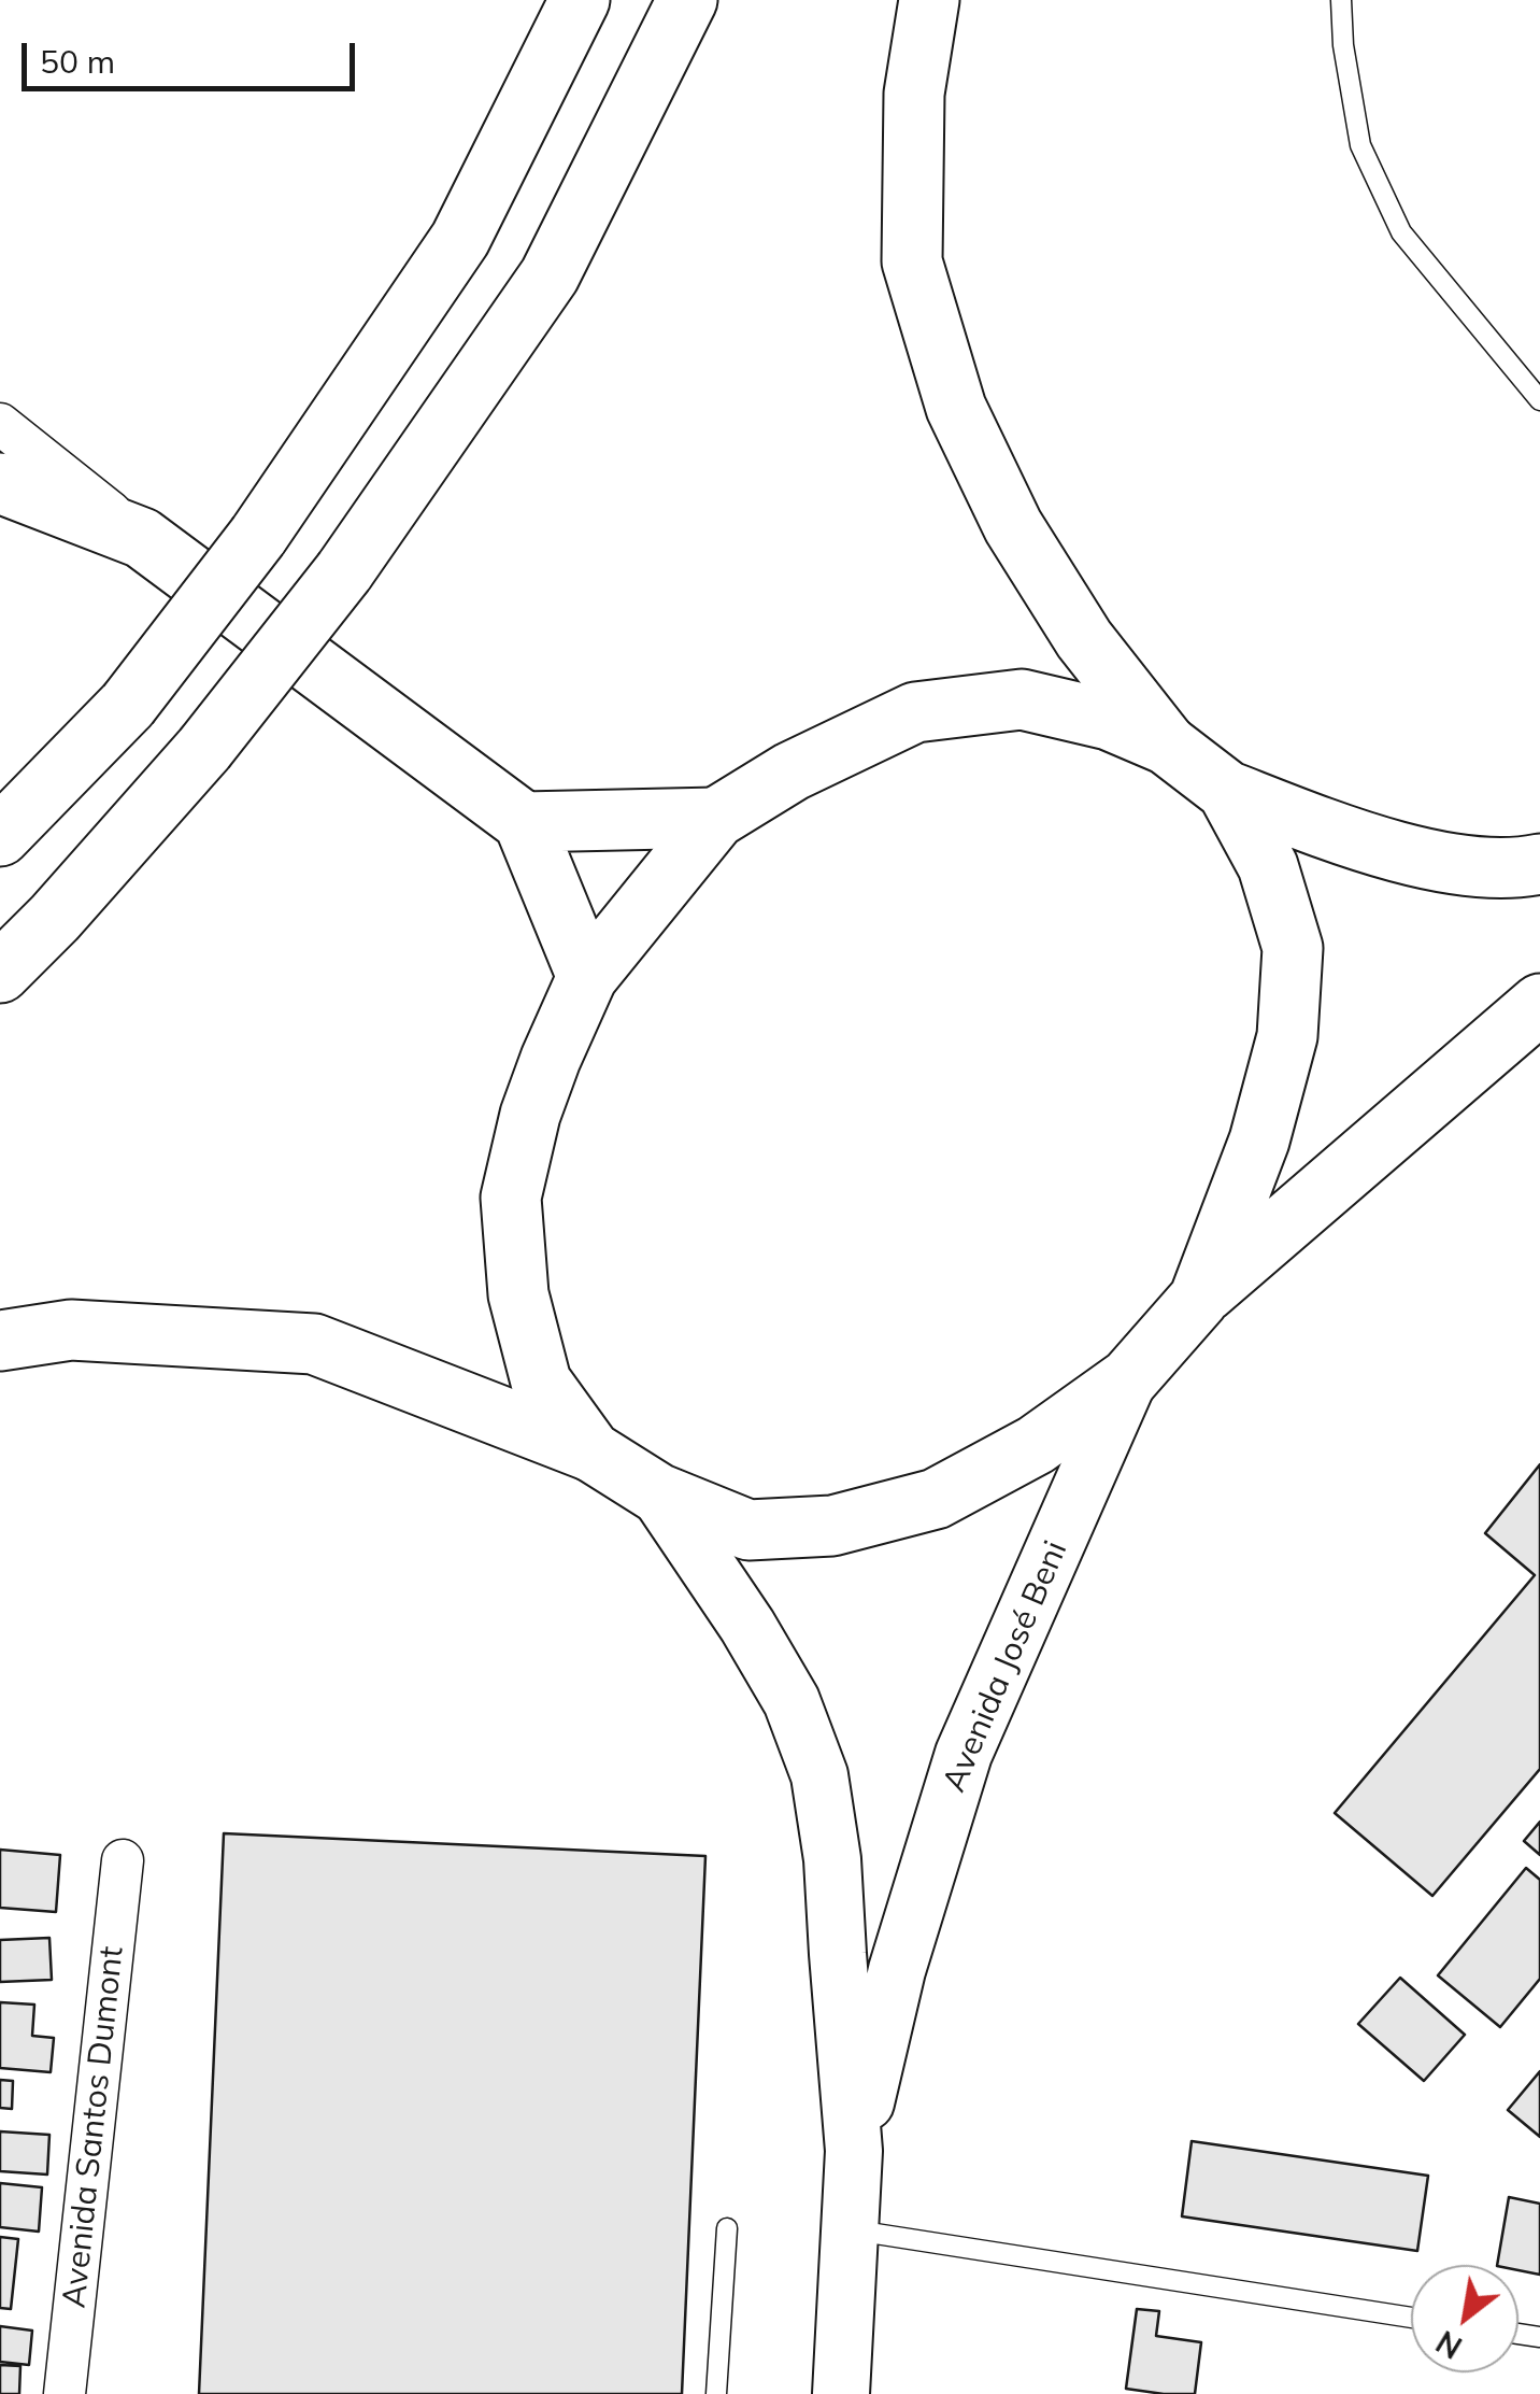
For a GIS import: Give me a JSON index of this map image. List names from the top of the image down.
{
  "streets": {
    "main road": ["Avenida José Beni"],
    "street": ["Avenida Santos Dumont"]
  },
  "scale_bar": "50 m",
  "north": "bottom left"
}
